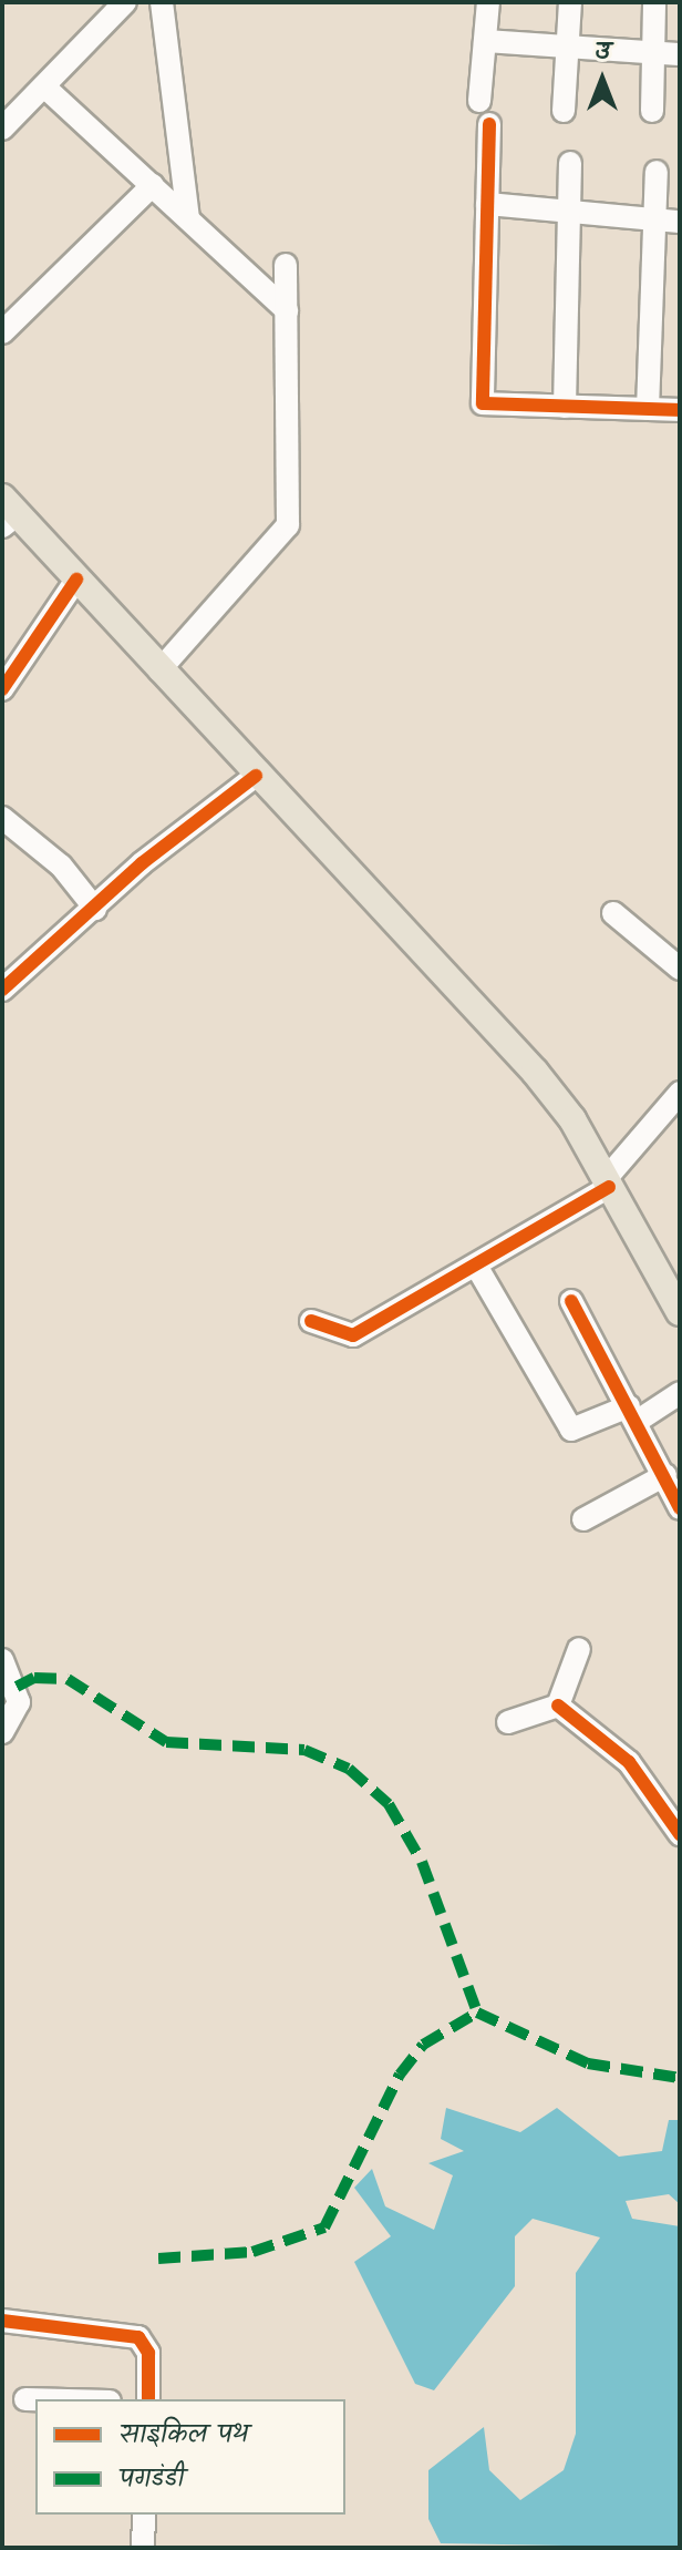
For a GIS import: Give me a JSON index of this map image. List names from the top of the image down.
{
  "legend": ["साइकिल पथ", "पगडंडी"],
  "north": "top"
}
